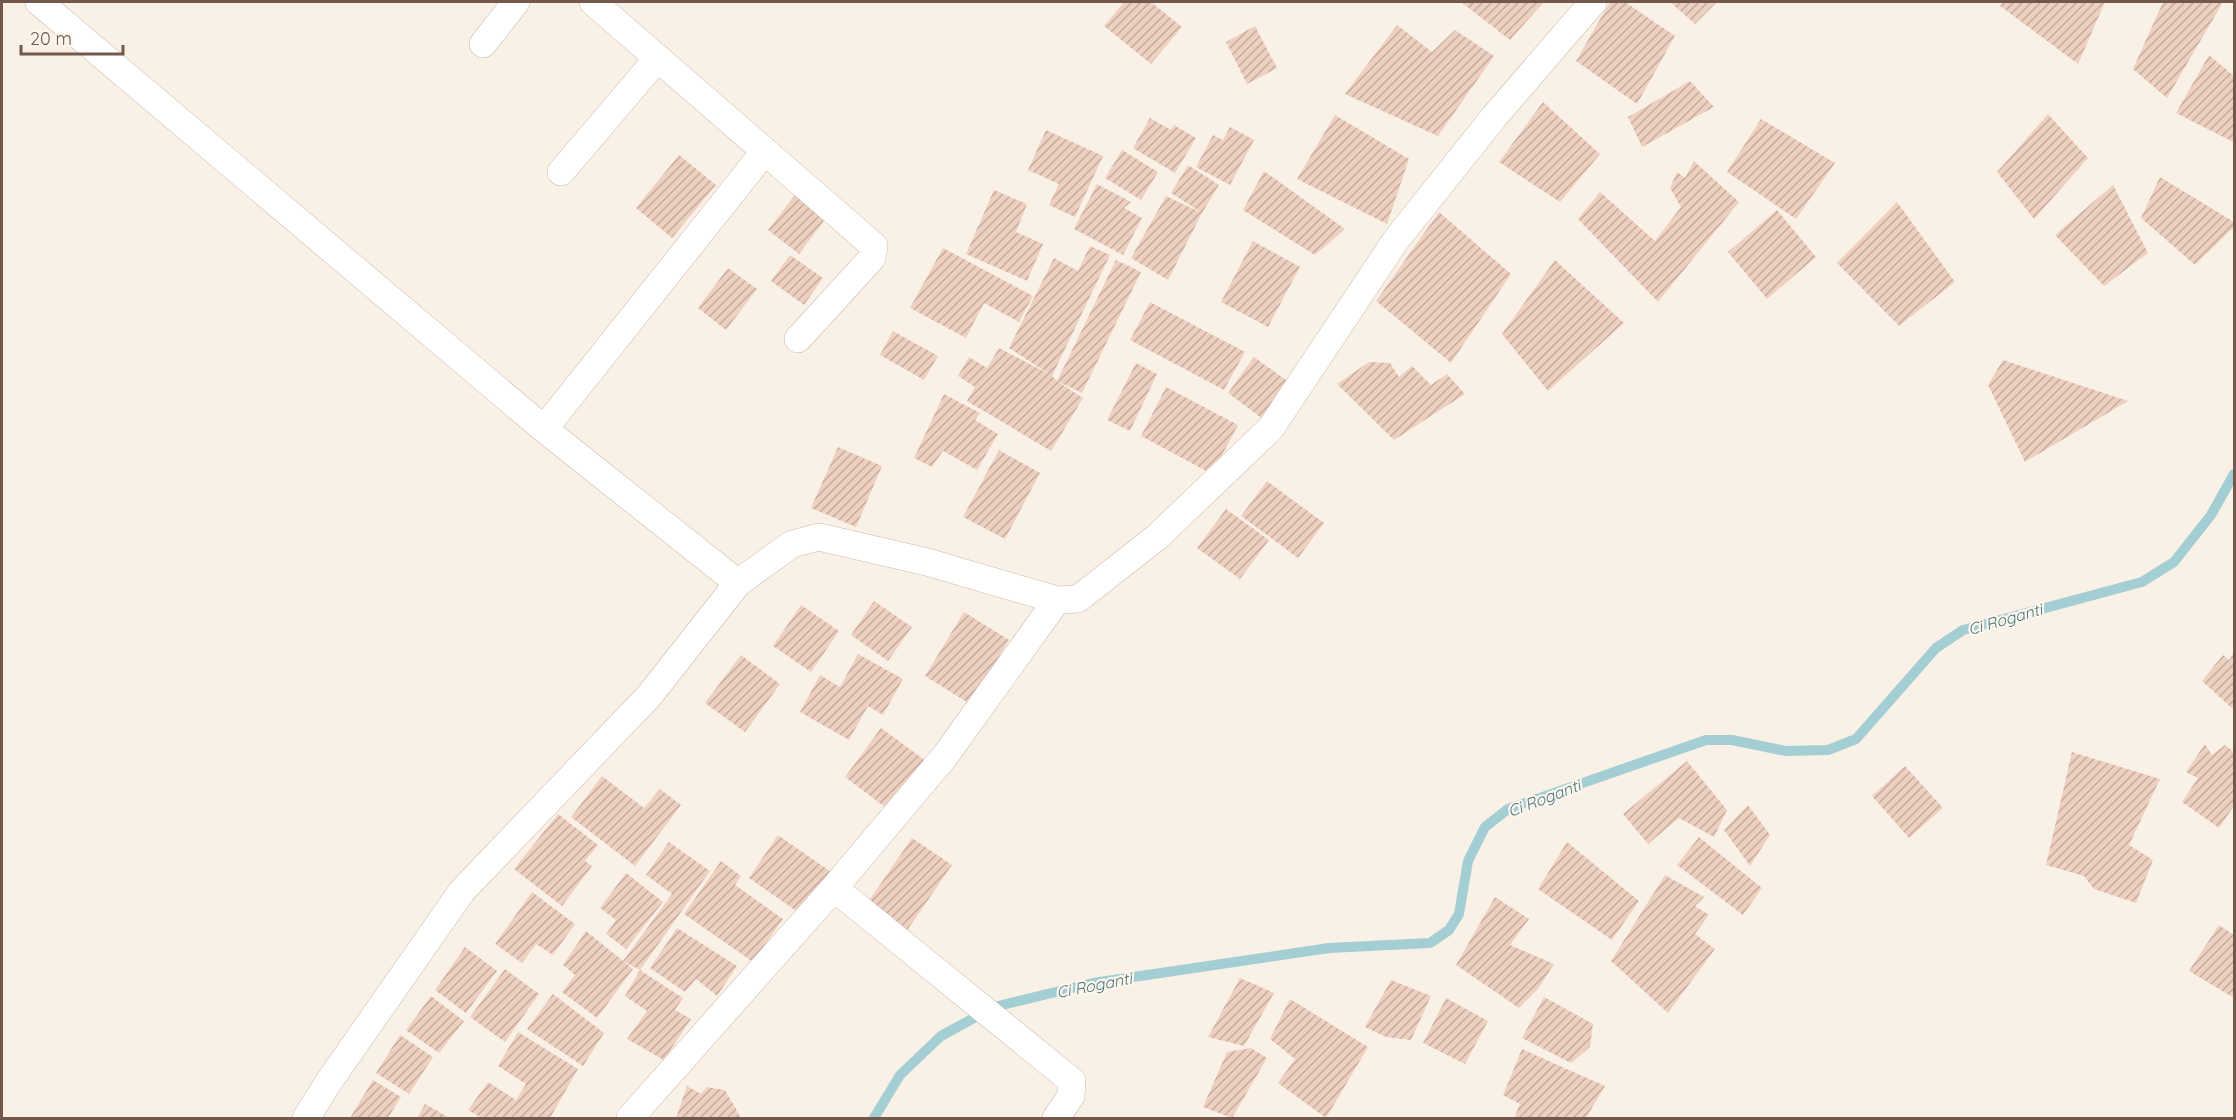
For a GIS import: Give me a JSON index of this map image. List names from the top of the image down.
{
  "water": ["Ci Roganti"],
  "scale_bar": "20 m"
}
